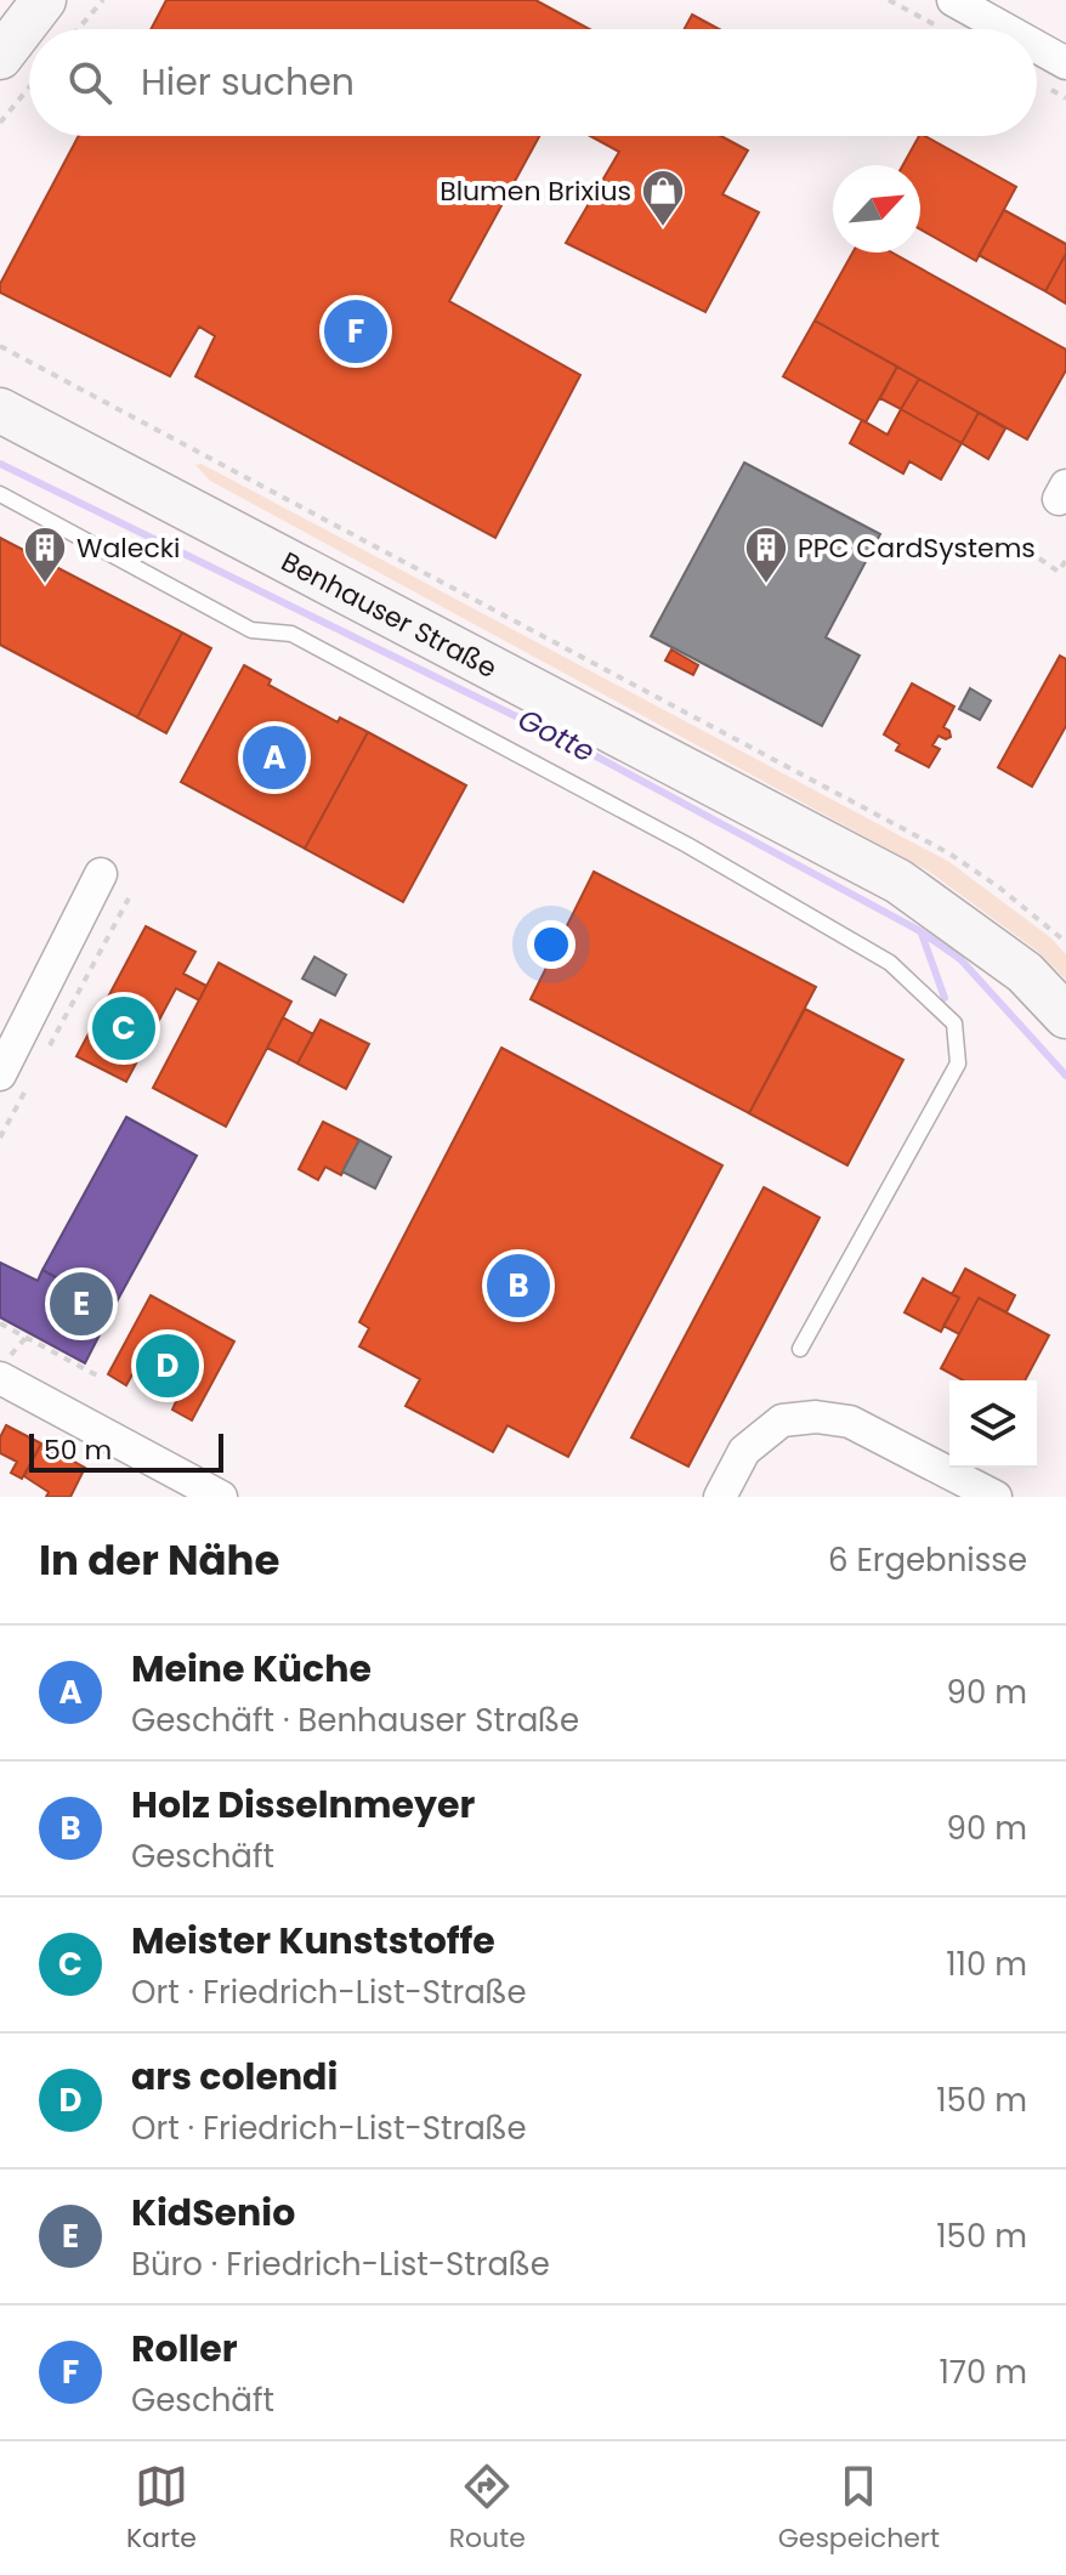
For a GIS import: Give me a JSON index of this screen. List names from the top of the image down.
{
  "streets": {
    "main road": ["Benhauser Straße"]
  },
  "water": ["Gotte"],
  "places": {
    "shop": ["Blumen Brixius"],
    "building": ["Walecki", "PPC CardSystems"]
  },
  "scale_bar": "50 m",
  "north": "top right",
  "page": {
    "search": "Hier suchen",
    "pins": [
      "F",
      "A",
      "C",
      "B",
      "E",
      "D"
    ],
    "scale": "50 m",
    "heading": ["In der Nähe", "6 Ergebnisse"],
    "list": [
      {
        "mark": "A",
        "name": "Meine Küche",
        "note": "Geschäft · Benhauser Straße",
        "value": "90 m"
      },
      {
        "mark": "B",
        "name": "Holz Disselnmeyer",
        "note": "Geschäft",
        "value": "90 m"
      },
      {
        "mark": "C",
        "name": "Meister Kunststoffe",
        "note": "Ort · Friedrich-List-Straße",
        "value": "110 m"
      },
      {
        "mark": "D",
        "name": "ars colendi",
        "note": "Ort · Friedrich-List-Straße",
        "value": "150 m"
      },
      {
        "mark": "E",
        "name": "KidSenio",
        "note": "Büro · Friedrich-List-Straße",
        "value": "150 m"
      },
      {
        "mark": "F",
        "name": "Roller",
        "note": "Geschäft",
        "value": "170 m"
      }
    ],
    "nav": ["Karte", "Route", "Gespeichert"]
  }
}
